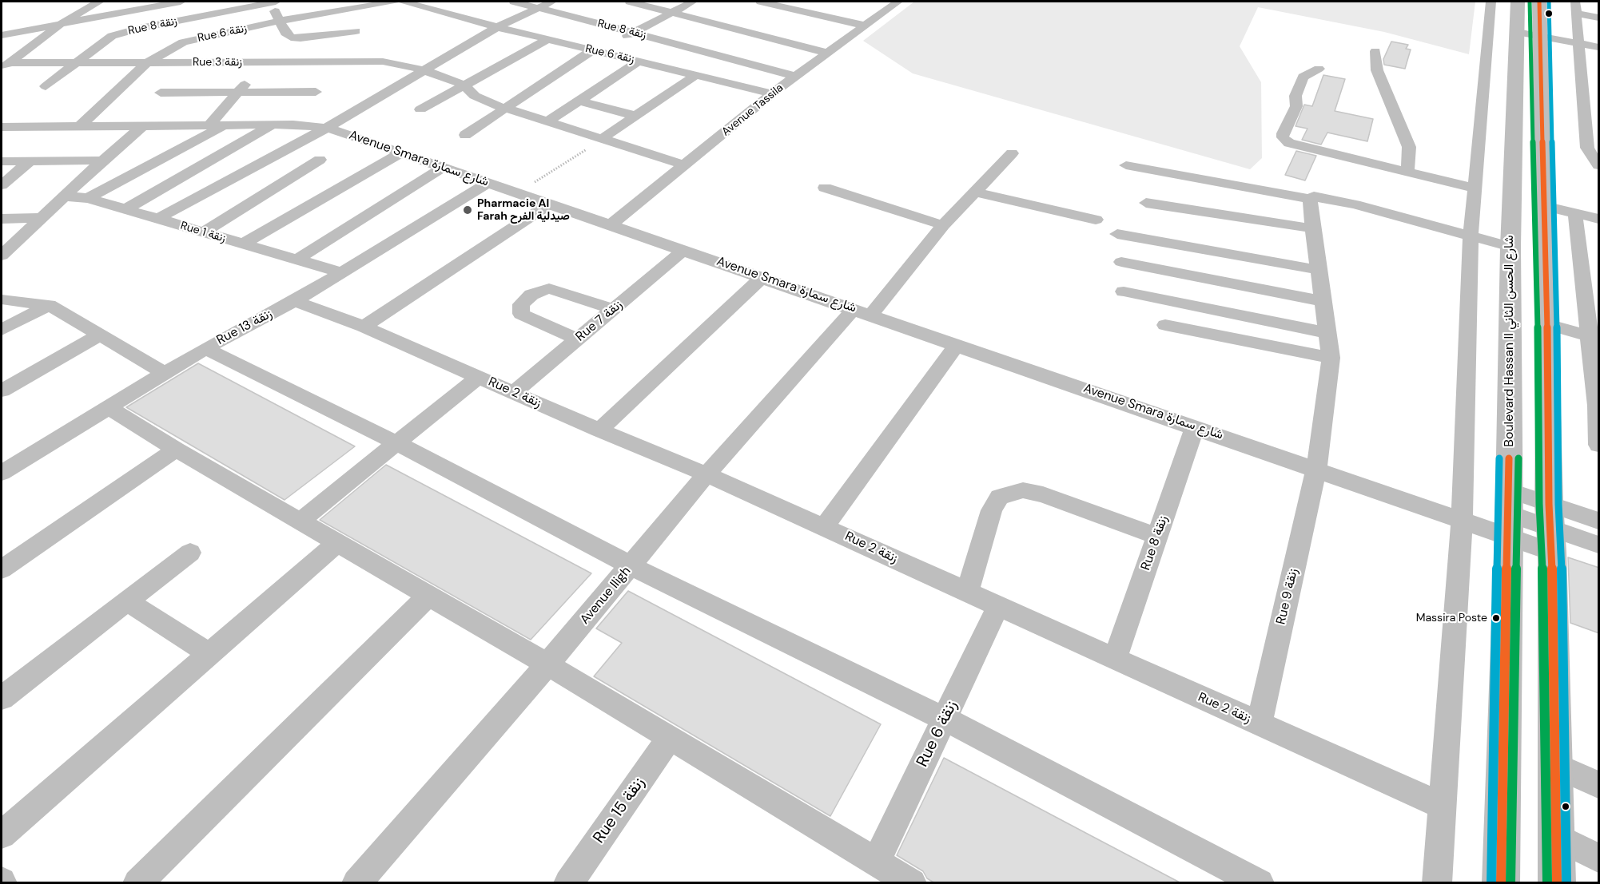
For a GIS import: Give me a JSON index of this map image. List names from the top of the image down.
{
  "streets": {
    "main road": ["Boulevard Hassan II شارع الحسن الثاني"],
    "street": [
      "Rue 8 زنقة",
      "Rue 6 زنقة",
      "Rue 3 زنقة",
      "Avenue Tassila",
      "Avenue Smara شارع سمارة",
      "Rue 1 زنقة",
      "Rue 7 زنقة",
      "Rue 13 زنقة",
      "Rue 2 زنقة",
      "Avenue Iligh",
      "Rue 9 زنقة",
      "Rue 15 زنقة"
    ]
  },
  "crossings": [
    ["Rue 8 زنقة", "Rue 3 زنقة"],
    ["Rue 8 زنقة", "Avenue Tassila"],
    ["Rue 8 زنقة", "Avenue Smara شارع سمارة"],
    ["Rue 8 زنقة", "Rue 2 زنقة"],
    ["Rue 6 زنقة", "Rue 3 زنقة"],
    ["Rue 6 زنقة", "Avenue Tassila"],
    ["Rue 6 زنقة", "Avenue Smara شارع سمارة"],
    ["Rue 6 زنقة", "Rue 2 زنقة"],
    ["Rue 3 زنقة", "Avenue Tassila"],
    ["Avenue Tassila", "Avenue Smara شارع سمارة"],
    ["Avenue Smara شارع سمارة", "Rue 7 زنقة"],
    ["Avenue Smara شارع سمارة", "Rue 13 زنقة"],
    ["Avenue Smara شارع سمارة", "Boulevard Hassan II شارع الحسن الثاني"],
    ["Avenue Smara شارع سمارة", "Avenue Iligh"],
    ["Avenue Smara شارع سمارة", "Rue 9 زنقة"],
    ["Rue 1 زنقة", "Rue 13 زنقة"],
    ["Rue 7 زنقة", "Rue 2 زنقة"],
    ["Rue 13 زنقة", "Rue 2 زنقة"],
    ["Rue 2 زنقة", "Avenue Iligh"],
    ["Rue 2 زنقة", "Rue 9 زنقة"]
  ],
  "places": ["Pharmacie Al Farah صيدلية الفرح", "Massira Poste"]
}
